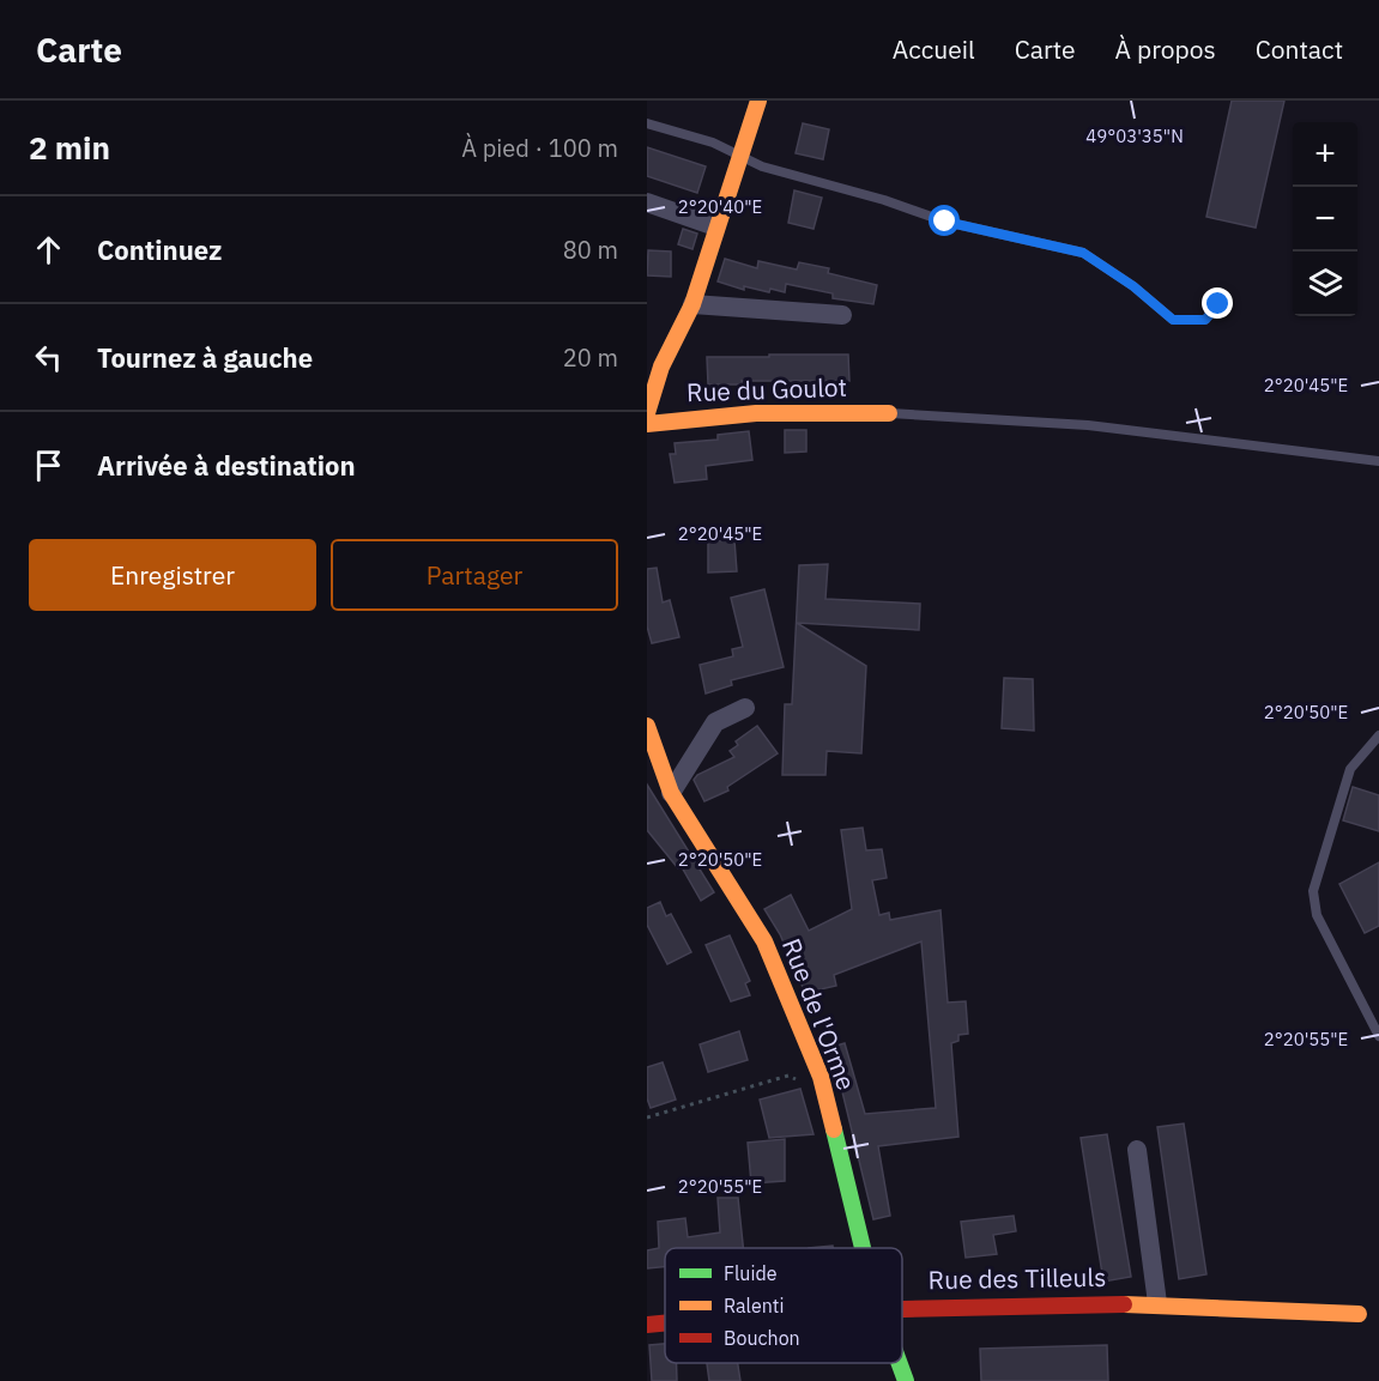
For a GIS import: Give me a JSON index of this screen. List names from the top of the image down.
{
  "streets": {
    "street": ["Rue du Goulot", "Rue de l'Orme", "Rue des Tilleuls"]
  },
  "legend": ["Fluide", "Ralenti", "Bouchon"],
  "page": {
    "header": "Carte",
    "nav": [
      "Accueil",
      "Carte",
      "À propos",
      "Contact"
    ],
    "heading": ["2 min", "À pied · 100 m"],
    "map_buttons": ["+", "−"],
    "list": [
      ["Continuez", "80 m"],
      ["Tournez à gauche", "20 m"],
      "Arrivée à destination"
    ],
    "buttons": ["Enregistrer", "Partager"]
  },
  "coordinates": [
    "49°03'35\"N",
    "2°20'40\"E",
    "2°20'45\"E",
    "2°20'50\"E",
    "2°20'55\"E"
  ]
}
